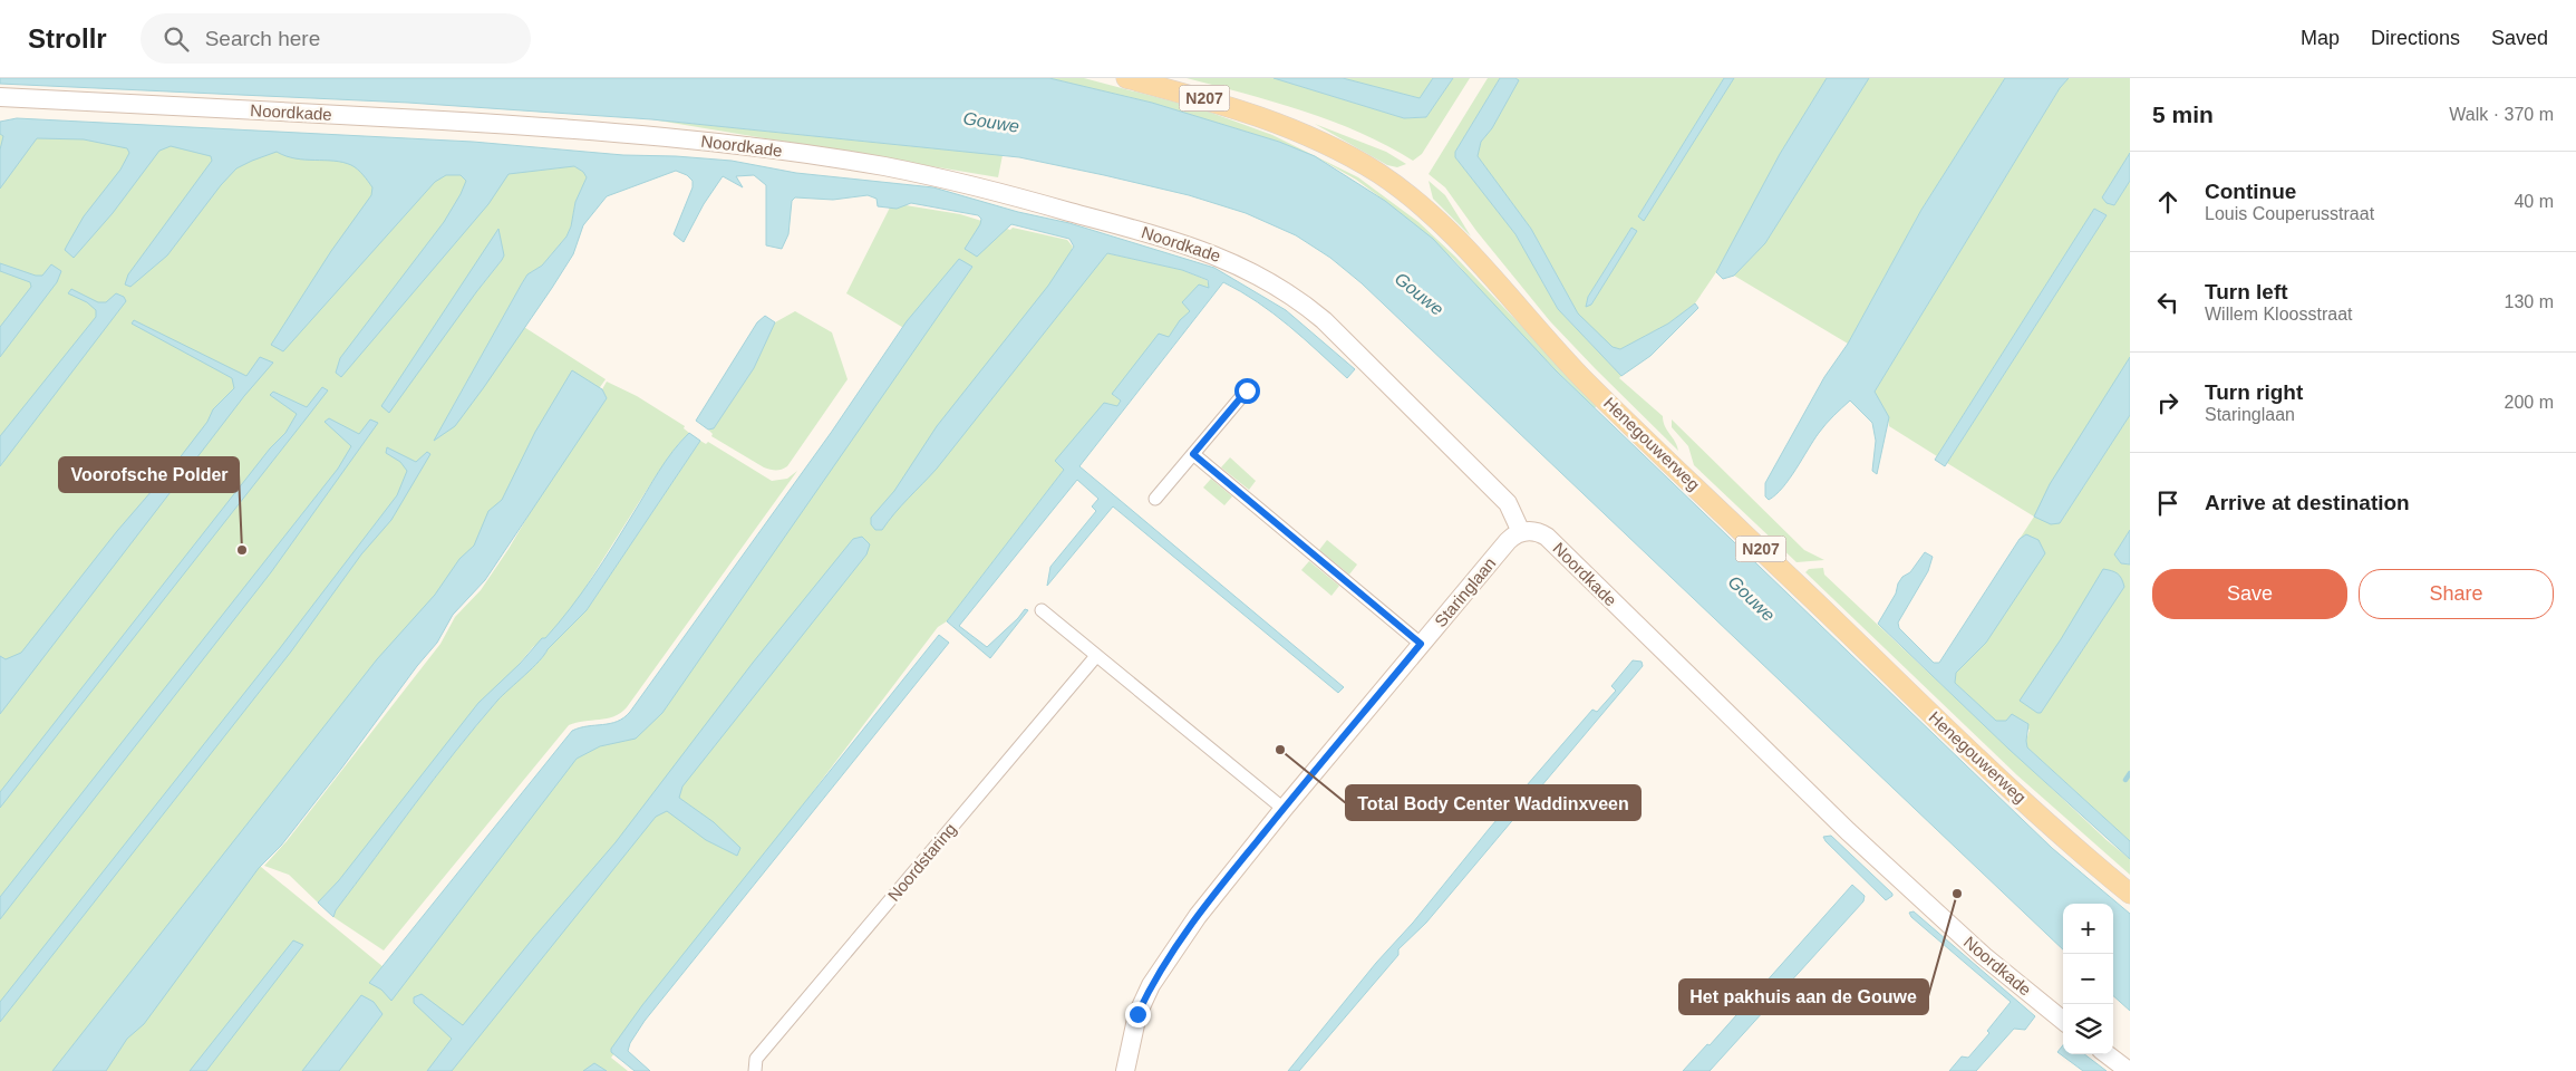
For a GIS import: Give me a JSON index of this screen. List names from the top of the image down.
{
  "streets": {
    "main road": ["N207", "Henegouwerweg"],
    "street": ["Noordkade", "Staringlaan", "Noordstaring"]
  },
  "crossings": [
    ["Noordkade", "Staringlaan"]
  ],
  "water": ["Gouwe"],
  "places": ["Voorofsche Polder", "Total Body Center Waddinxveen", "Het pakhuis aan de Gouwe"],
  "page": {
    "header": "Strollr",
    "search": "Search here",
    "nav": ["Map", "Directions", "Saved"],
    "heading": ["5 min", "Walk · 370 m"],
    "list": [
      ["Continue", "Louis Couperusstraat", "40 m"],
      ["Turn left", "Willem Kloosstraat", "130 m"],
      ["Turn right", "Staringlaan", "200 m"],
      "Arrive at destination"
    ],
    "buttons": ["Save", "Share"],
    "map_buttons": ["+", "−"]
  }
}
